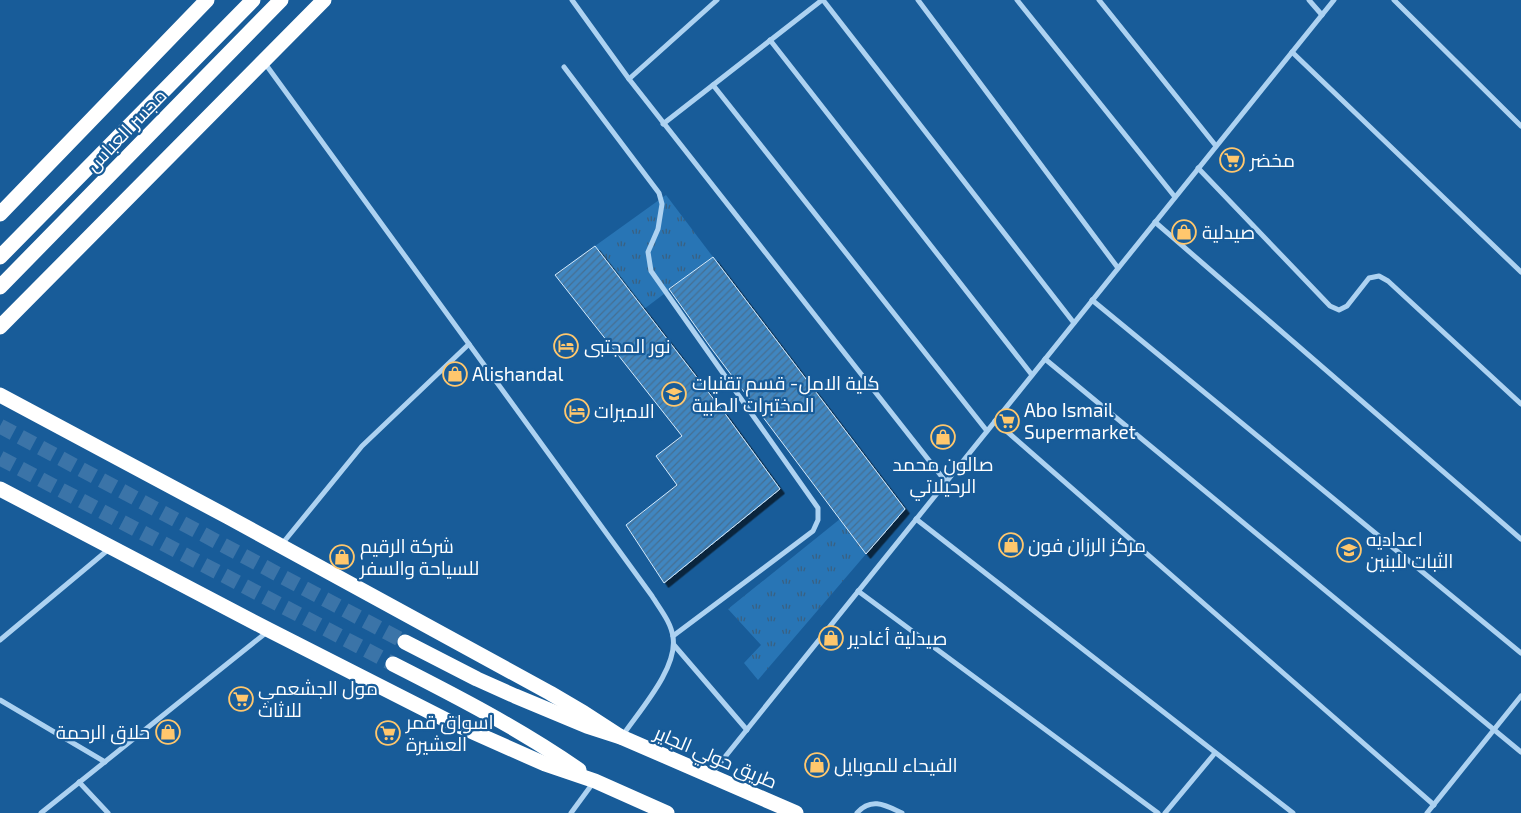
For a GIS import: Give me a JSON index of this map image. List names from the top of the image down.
{
  "streets": {
    "highway": ["مجسر العباس", "طريق حولي الجاير"]
  },
  "places": {
    "supermarket": [
      "مخضر",
      "Abo Ismail Supermarket",
      "مول الجشعمي للاثاث",
      "اسواق قمر العشيرة"
    ],
    "shop": [
      "صيدلية",
      "Alishandal",
      "صالون محمد الرحيلاتي",
      "مركز الرزان فون",
      "شركة الرقيم للسياحة والسفر",
      "صيدلية أغادير",
      "حلاق الرحمة",
      "الفيحاء للموبايل"
    ],
    "hotel": ["نور المجتبى", "الاميرات"],
    "school or university": ["كلية الامل- قسم تقنيات المختبرات الطبية", "اعداديه الثبات للبنين"]
  }
}
